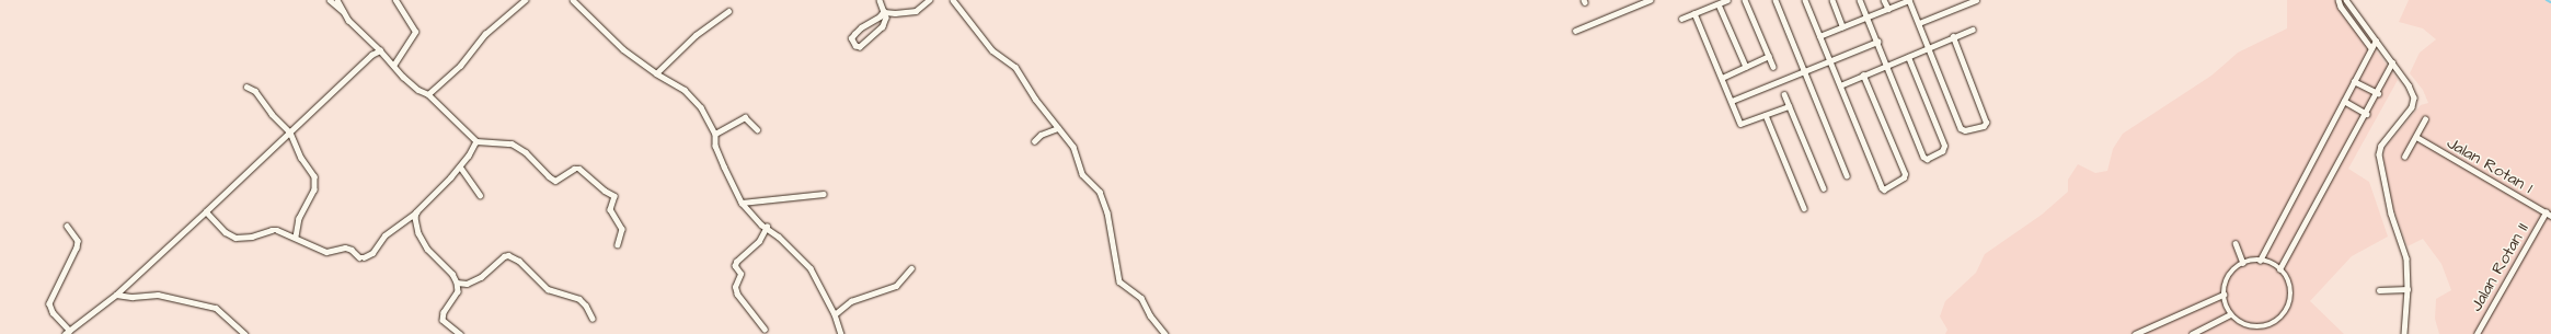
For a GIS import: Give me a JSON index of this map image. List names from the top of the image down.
{
  "streets": {
    "street": ["Jalan Rotan 1", "Jalan Rotan II"]
  },
  "crossings": [
    ["Jalan Rotan 1", "Jalan Rotan II"]
  ]
}
